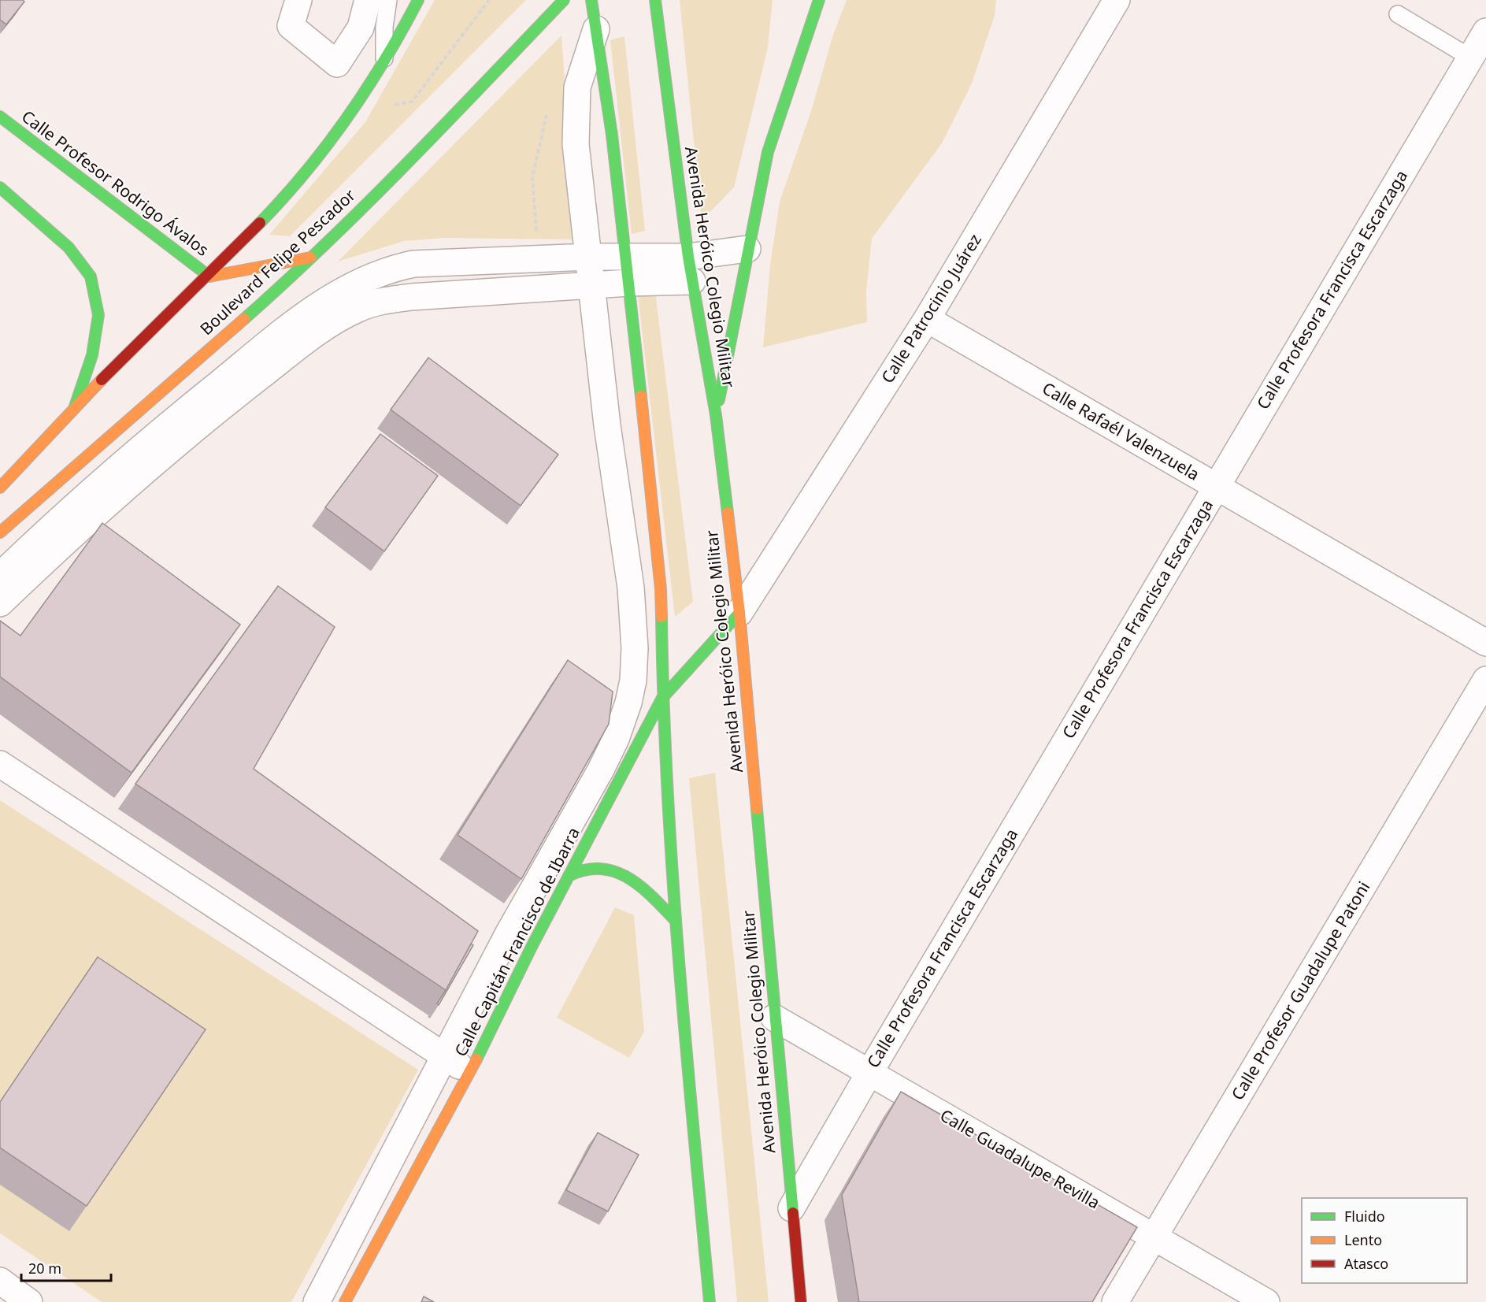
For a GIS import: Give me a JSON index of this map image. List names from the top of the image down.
{
  "streets": {
    "main road": [
      "Calle Profesor Rodrigo Ávalos",
      "Boulevard Felipe Pescador",
      "Avenida Heróico Colegio Militar",
      "Calle Capitán Francisco de Ibarra"
    ],
    "street": [
      "Calle Profesora Francisca Escarzaga",
      "Calle Patrocinio Juárez",
      "Calle Rafaél Valenzuela",
      "Calle Profesor Guadalupe Patoni",
      "Calle Guadalupe Revilla"
    ]
  },
  "crossings": [
    ["Avenida Heróico Colegio Militar", "Calle Profesora Francisca Escarzaga"],
    ["Avenida Heróico Colegio Militar", "Calle Patrocinio Juárez"],
    ["Avenida Heróico Colegio Militar", "Calle Capitán Francisco de Ibarra"],
    ["Avenida Heróico Colegio Militar", "Calle Guadalupe Revilla"],
    ["Calle Profesora Francisca Escarzaga", "Calle Rafaél Valenzuela"],
    ["Calle Profesora Francisca Escarzaga", "Calle Guadalupe Revilla"],
    ["Calle Patrocinio Juárez", "Calle Rafaél Valenzuela"],
    ["Calle Patrocinio Juárez", "Calle Capitán Francisco de Ibarra"],
    ["Calle Profesor Guadalupe Patoni", "Calle Guadalupe Revilla"]
  ],
  "legend": ["Fluido", "Lento", "Atasco"],
  "scale_bar": "20 m"
}
